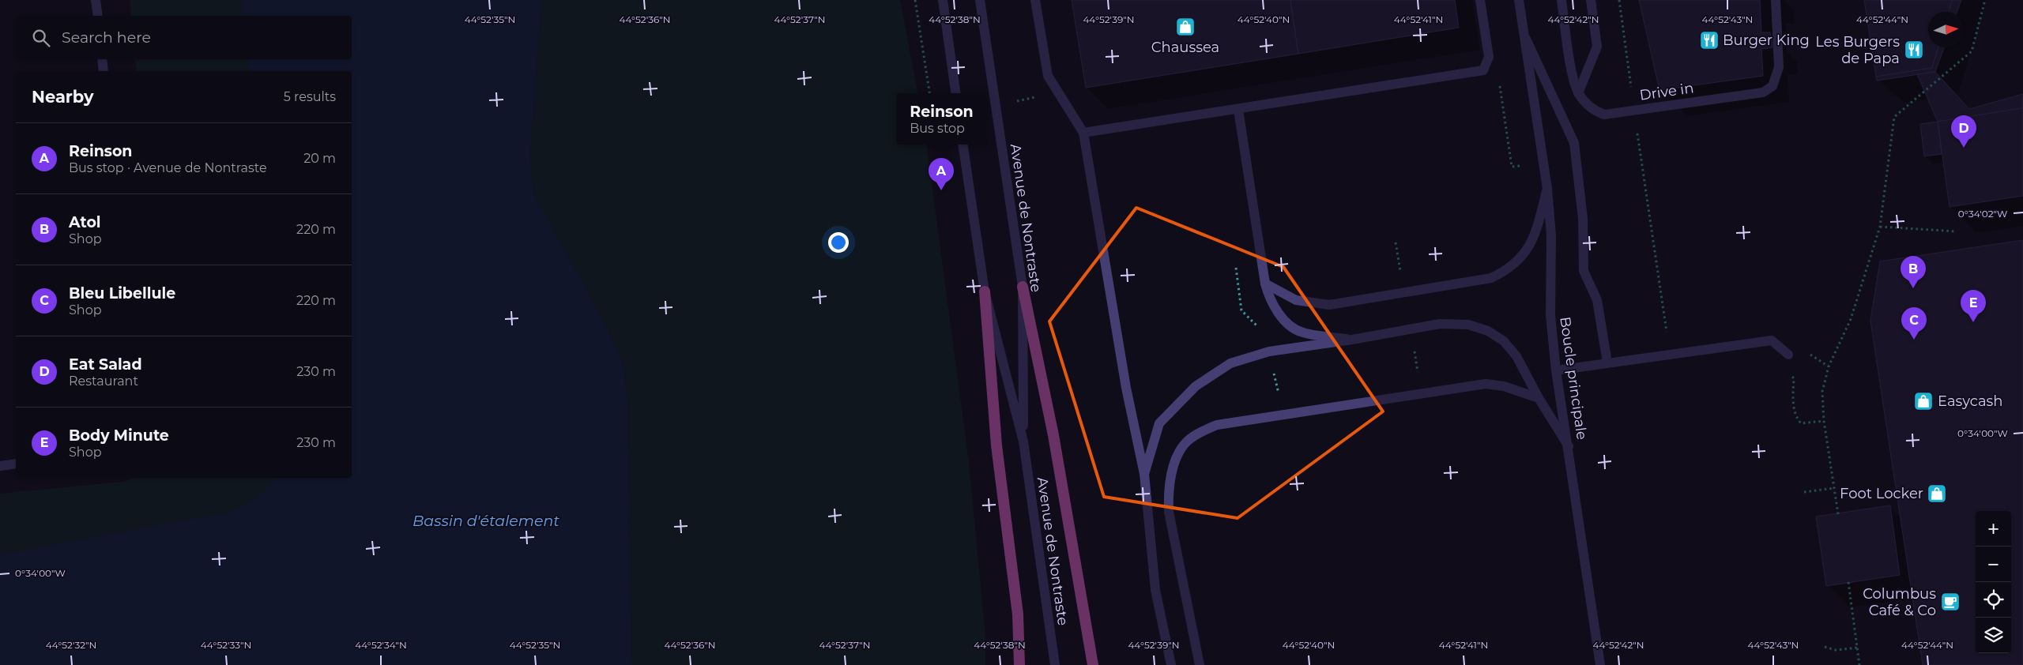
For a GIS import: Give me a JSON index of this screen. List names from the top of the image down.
{
  "streets": {
    "street": ["Drive in", "Avenue de Nontraste", "Boucle principale"]
  },
  "water": ["Bassin d'étalement"],
  "places": {
    "shop": ["Chaussea", "Easycash", "Foot Locker"],
    "restaurant": ["Burger King", "Les Burgers de Papa"],
    "cafe": ["Columbus Café & Co"]
  },
  "north": "right",
  "page": {
    "search": "Search here",
    "heading": ["Nearby", "5 results"],
    "popup": ["Reinson", "Bus stop"],
    "pins": [
      "D",
      "A",
      "B",
      "E",
      "C"
    ],
    "list": [
      {
        "mark": "A",
        "name": "Reinson",
        "note": "Bus stop · Avenue de Nontraste",
        "value": "20 m"
      },
      {
        "mark": "B",
        "name": "Atol",
        "note": "Shop",
        "value": "220 m"
      },
      {
        "mark": "C",
        "name": "Bleu Libellule",
        "note": "Shop",
        "value": "220 m"
      },
      {
        "mark": "D",
        "name": "Eat Salad",
        "note": "Restaurant",
        "value": "230 m"
      },
      {
        "mark": "E",
        "name": "Body Minute",
        "note": "Shop",
        "value": "230 m"
      }
    ],
    "map_buttons": ["+", "−"]
  },
  "coordinates": [
    "44°52'35\"N",
    "44°52'36\"N",
    "44°52'37\"N",
    "44°52'38\"N",
    "44°52'39\"N",
    "44°52'40\"N",
    "44°52'41\"N",
    "44°52'42\"N",
    "44°52'43\"N",
    "44°52'44\"N",
    "0°34'02\"W",
    "0°34'00\"W",
    "44°52'32\"N",
    "44°52'33\"N",
    "44°52'34\"N"
  ]
}
